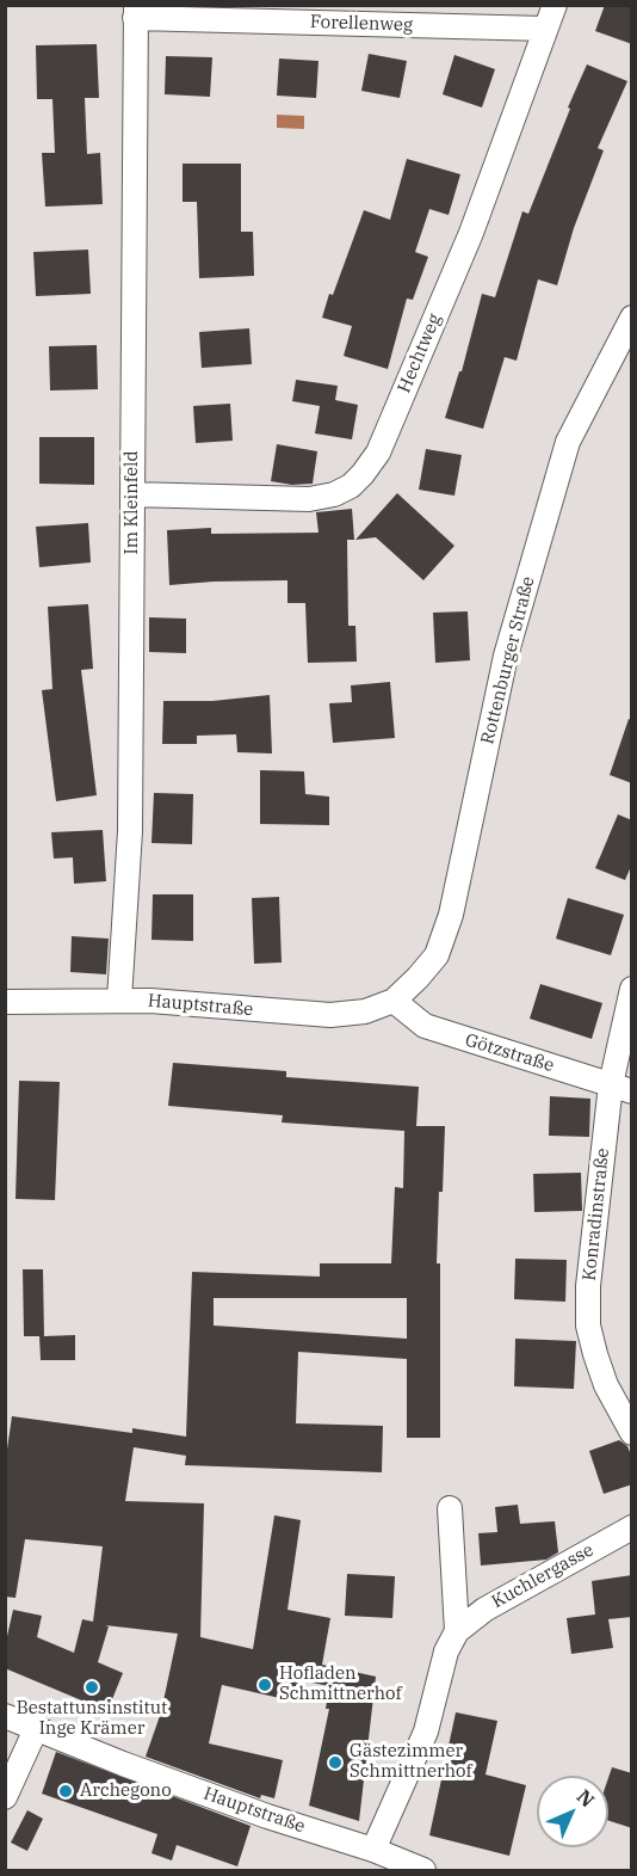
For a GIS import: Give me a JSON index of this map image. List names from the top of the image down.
{
  "streets": {
    "street": [
      "Forellenweg",
      "Hechtweg",
      "Im Kleinfeld",
      "Rottenburger Straße",
      "Hauptstraße",
      "Götzstraße",
      "Konradinstraße",
      "Kuchlergasse"
    ]
  },
  "crossings": [
    ["Forellenweg", "Hechtweg"],
    ["Forellenweg", "Im Kleinfeld"],
    ["Hechtweg", "Im Kleinfeld"],
    ["Im Kleinfeld", "Hauptstraße"],
    ["Rottenburger Straße", "Hauptstraße"],
    ["Rottenburger Straße", "Götzstraße"],
    ["Hauptstraße", "Götzstraße"],
    ["Götzstraße", "Konradinstraße"]
  ],
  "places": [
    "Hofladen Schmittnerhof",
    "Bestattunsinstitut Inge Krämer",
    "Gästezimmer Schmittnerhof",
    "Archegono"
  ],
  "north": "top right"
}
